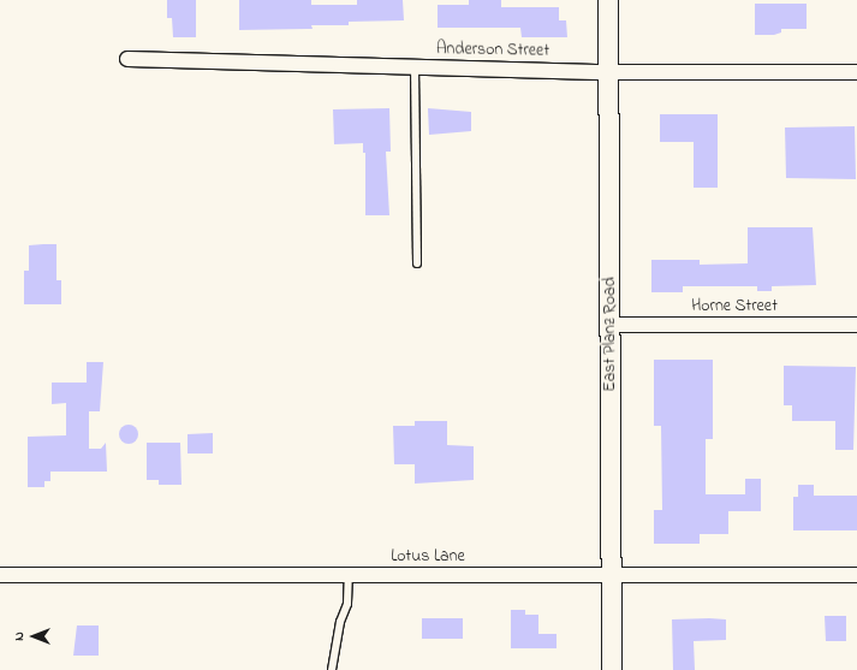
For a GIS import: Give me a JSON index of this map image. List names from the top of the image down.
{
  "streets": {
    "street": [
      "Anderson Street",
      "Horne Street",
      "East Planz Road",
      "Lotus Lane"
    ]
  },
  "crossings": [
    ["Anderson Street", "East Planz Road"],
    ["Horne Street", "East Planz Road"],
    ["East Planz Road", "Lotus Lane"]
  ],
  "north": "left"
}
